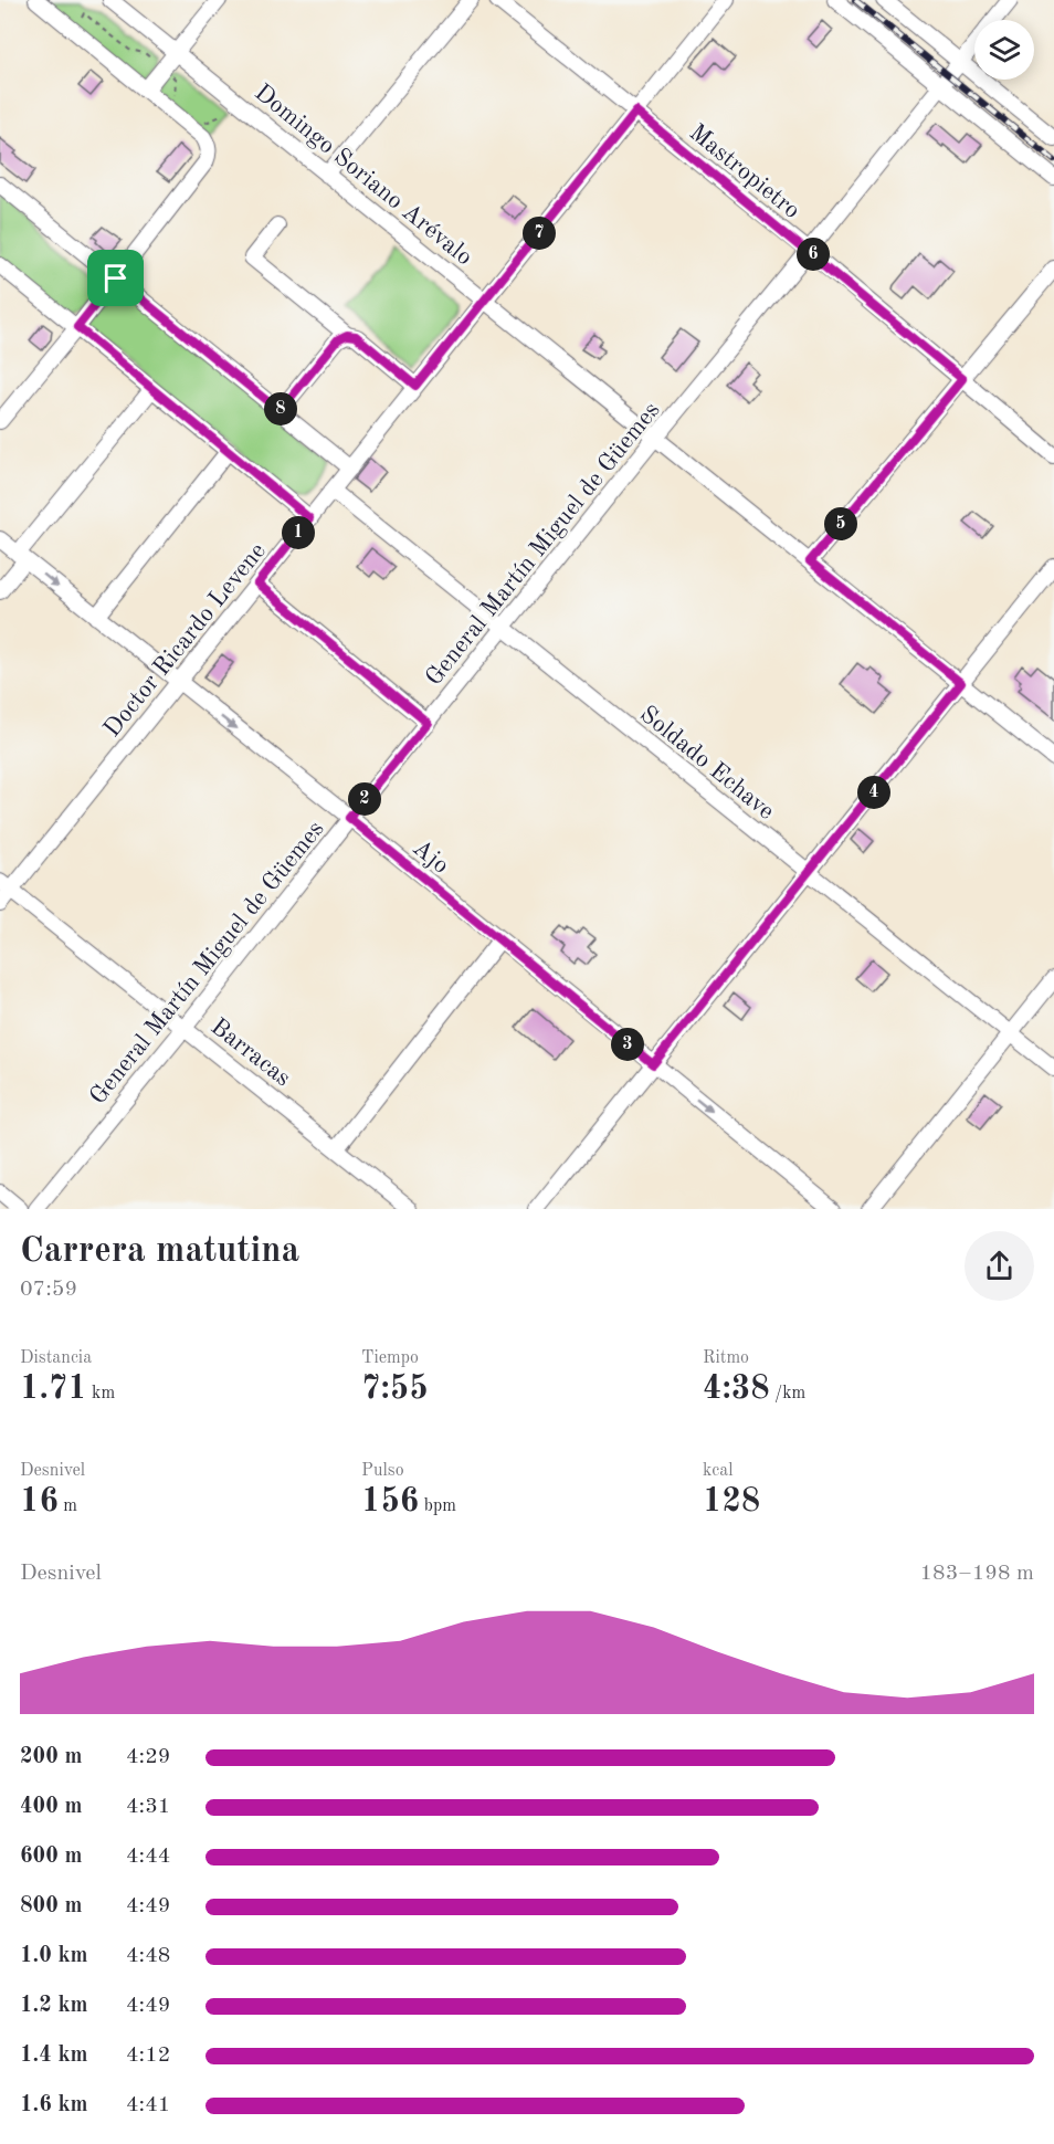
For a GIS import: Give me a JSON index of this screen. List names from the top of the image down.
{
  "streets": {
    "street": [
      "Mastropietro",
      "Domingo Soriano Arévalo",
      "General Martín Miguel de Güemes",
      "Doctor Ricardo Levene",
      "Soldado Echave",
      "Ajo",
      "Barracas"
    ]
  },
  "crossings": [
    ["Mastropietro", "General Martín Miguel de Güemes"],
    ["Mastropietro", "Doctor Ricardo Levene"],
    ["Domingo Soriano Arévalo", "General Martín Miguel de Güemes"],
    ["Domingo Soriano Arévalo", "Doctor Ricardo Levene"],
    ["General Martín Miguel de Güemes", "Soldado Echave"],
    ["General Martín Miguel de Güemes", "Ajo"],
    ["General Martín Miguel de Güemes", "Barracas"],
    ["Doctor Ricardo Levene", "Soldado Echave"],
    ["Doctor Ricardo Levene", "Ajo"],
    ["Doctor Ricardo Levene", "Barracas"]
  ],
  "page": {
    "pins": [
      "7",
      "6",
      "8",
      "5",
      "1",
      "4",
      "2",
      "3"
    ],
    "heading": ["Carrera matutina", "07:59"],
    "stats": [
      ["Distancia", "1.71 km"],
      ["Tiempo", "7:55"],
      ["Ritmo", "4:38 /km"],
      ["Desnivel", "16 m"],
      ["Pulso", "156 bpm"],
      ["kcal", "128"]
    ],
    "chart": ["Desnivel", "183–198 m"],
    "list": [
      {
        "name": "200 m",
        "note": "4:29"
      },
      {
        "name": "400 m",
        "note": "4:31"
      },
      {
        "name": "600 m",
        "note": "4:44"
      },
      {
        "name": "800 m",
        "note": "4:49"
      },
      {
        "name": "1.0 km",
        "note": "4:48"
      },
      {
        "name": "1.2 km",
        "note": "4:49"
      },
      {
        "name": "1.4 km",
        "note": "4:12"
      },
      {
        "name": "1.6 km",
        "note": "4:41"
      }
    ]
  }
}
